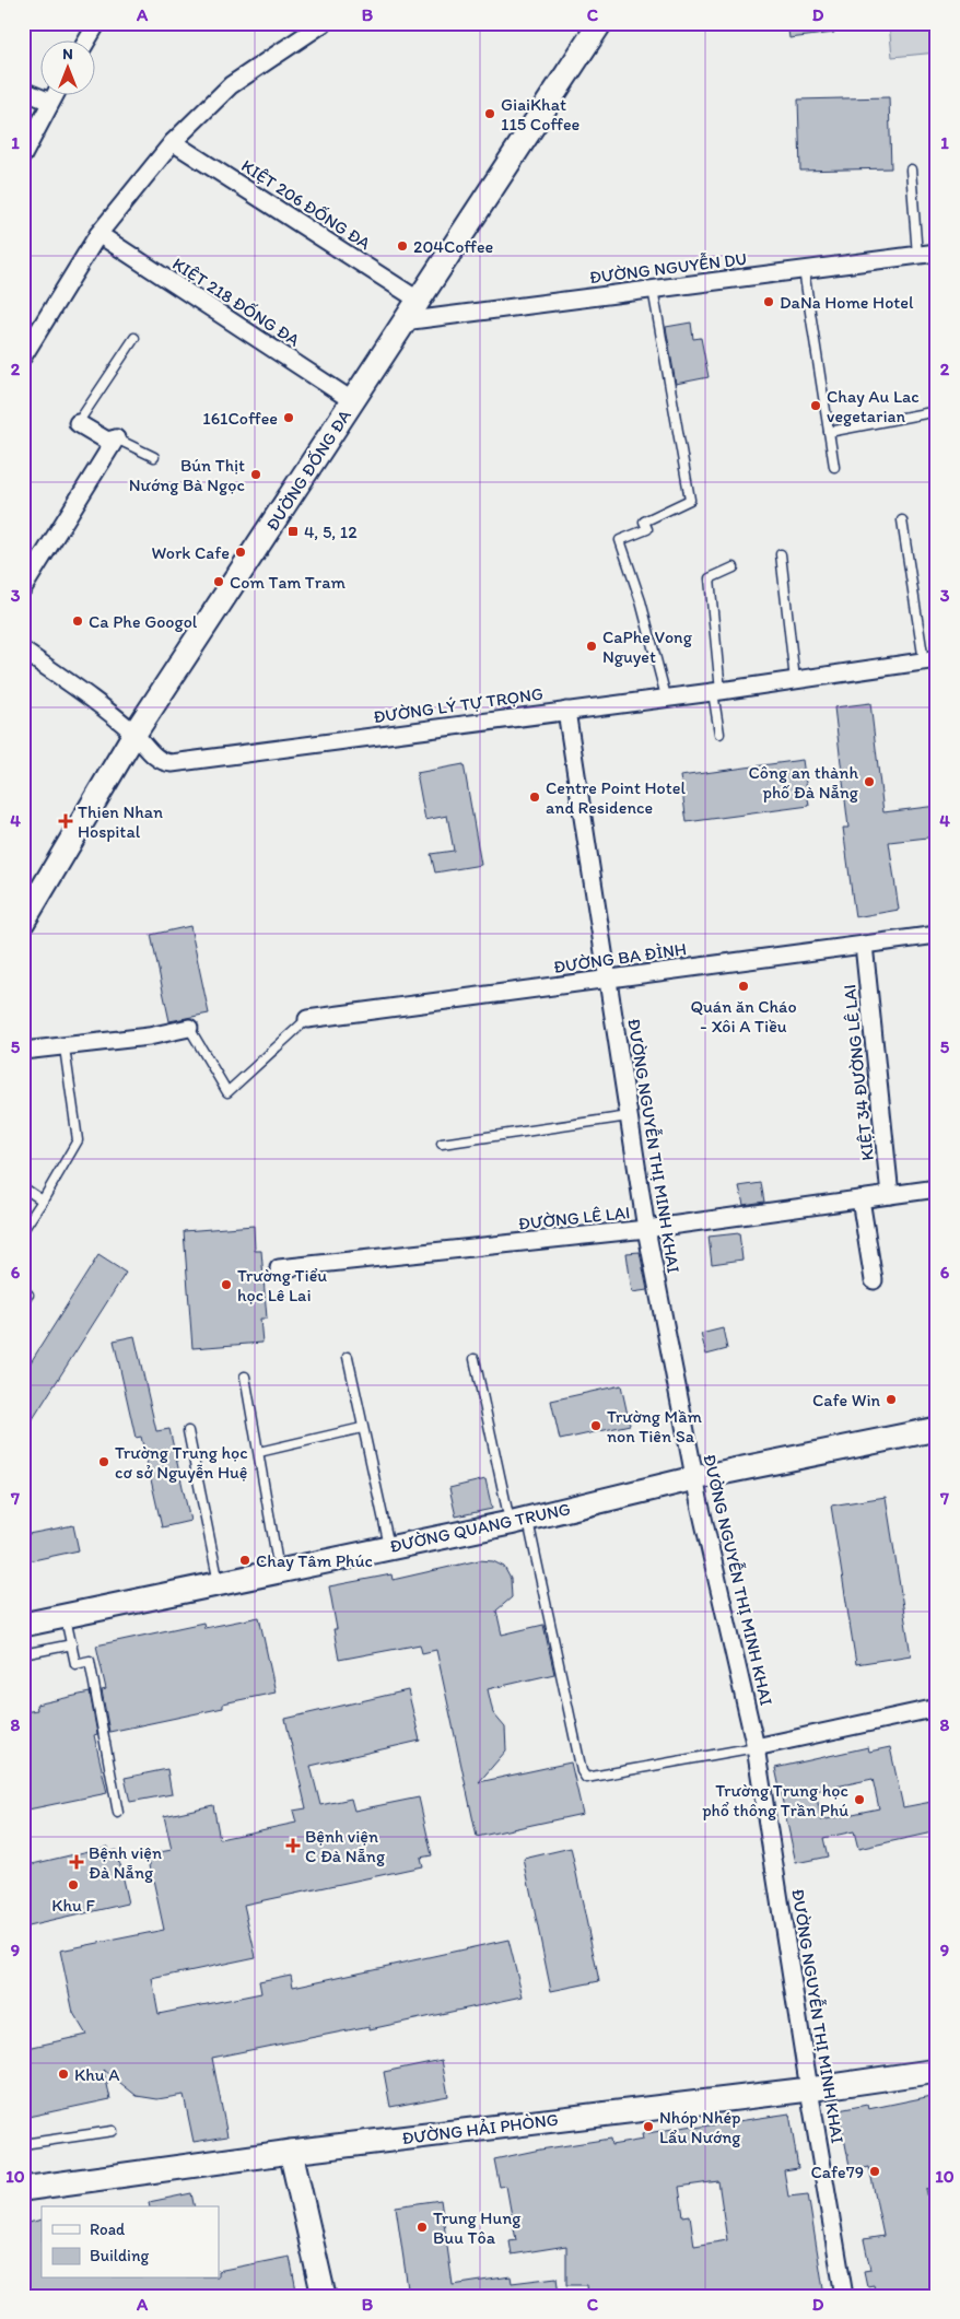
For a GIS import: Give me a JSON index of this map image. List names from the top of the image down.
{
  "streets": {
    "main road": ["ĐƯỜNG ĐỐNG ĐA", "ĐƯỜNG QUANG TRUNG", "ĐƯỜNG HẢI PHÒNG"],
    "street": [
      "KIỆT 206 ĐỐNG ĐA",
      "ĐƯỜNG NGUYỄN DU",
      "KIỆT 218 ĐỐNG ĐA",
      "ĐƯỜNG LÝ TỰ TRỌNG",
      "ĐƯỜNG BA ĐÌNH",
      "KIỆT 34 ĐƯỜNG LÊ LAI",
      "ĐƯỜNG NGUYỄN THỊ MINH KHAI",
      "ĐƯỜNG LÊ LAI"
    ]
  },
  "crossings": [
    ["KIỆT 206 ĐỐNG ĐA", "ĐƯỜNG ĐỐNG ĐA"],
    ["ĐƯỜNG NGUYỄN DU", "ĐƯỜNG ĐỐNG ĐA"],
    ["KIỆT 218 ĐỐNG ĐA", "ĐƯỜNG ĐỐNG ĐA"],
    ["ĐƯỜNG ĐỐNG ĐA", "ĐƯỜNG LÝ TỰ TRỌNG"],
    ["ĐƯỜNG LÝ TỰ TRỌNG", "ĐƯỜNG NGUYỄN THỊ MINH KHAI"],
    ["ĐƯỜNG BA ĐÌNH", "KIỆT 34 ĐƯỜNG LÊ LAI"],
    ["ĐƯỜNG BA ĐÌNH", "ĐƯỜNG NGUYỄN THỊ MINH KHAI"],
    ["KIỆT 34 ĐƯỜNG LÊ LAI", "ĐƯỜNG LÊ LAI"],
    ["ĐƯỜNG NGUYỄN THỊ MINH KHAI", "ĐƯỜNG LÊ LAI"],
    ["ĐƯỜNG NGUYỄN THỊ MINH KHAI", "ĐƯỜNG QUANG TRUNG"],
    ["ĐƯỜNG NGUYỄN THỊ MINH KHAI", "ĐƯỜNG HẢI PHÒNG"]
  ],
  "places": {
    "other": [
      "GiaiKhat 115 Coffee",
      "204Coffee",
      "DaNa Home Hotel",
      "Chay Au Lac vegetarian",
      "161Coffee",
      "Bún Thịt Nướng Bà Ngọc",
      "Work Cafe",
      "Com Tam Tram",
      "Ca Phe Googol",
      "CaPhe Vong Nguyet",
      "Công an thành phố Đà Nẵng",
      "Centre Point Hotel and Residence",
      "Quán ăn Cháo - Xôi A Tiều",
      "Trường Tiểu học Lê Lai",
      "Cafe Win",
      "Trường Mầm non Tiên Sa",
      "Trường Trung học cơ sở Nguyễn Huệ",
      "Chay Tâm Phúc",
      "Trường Trung học phổ thông Trần Phú",
      "Khu F",
      "Khu A",
      "Nhóp Nhép Lẩu Nướng",
      "Cafe79",
      "Trung Hung Buu Tôa"
    ],
    "transit": ["4, 5, 12"],
    "health": ["Thien Nhan Hospital", "Bệnh viện C Đà Nẵng", "Bệnh viện Đà Nẵng"]
  },
  "legend": ["Road", "Building"],
  "north": "top",
  "grid": {
    "columns": [
      "A",
      "B",
      "C",
      "D"
    ],
    "rows": [
      "1",
      "2",
      "3",
      "4",
      "5",
      "6",
      "7",
      "8",
      "9",
      "10"
    ]
  }
}
